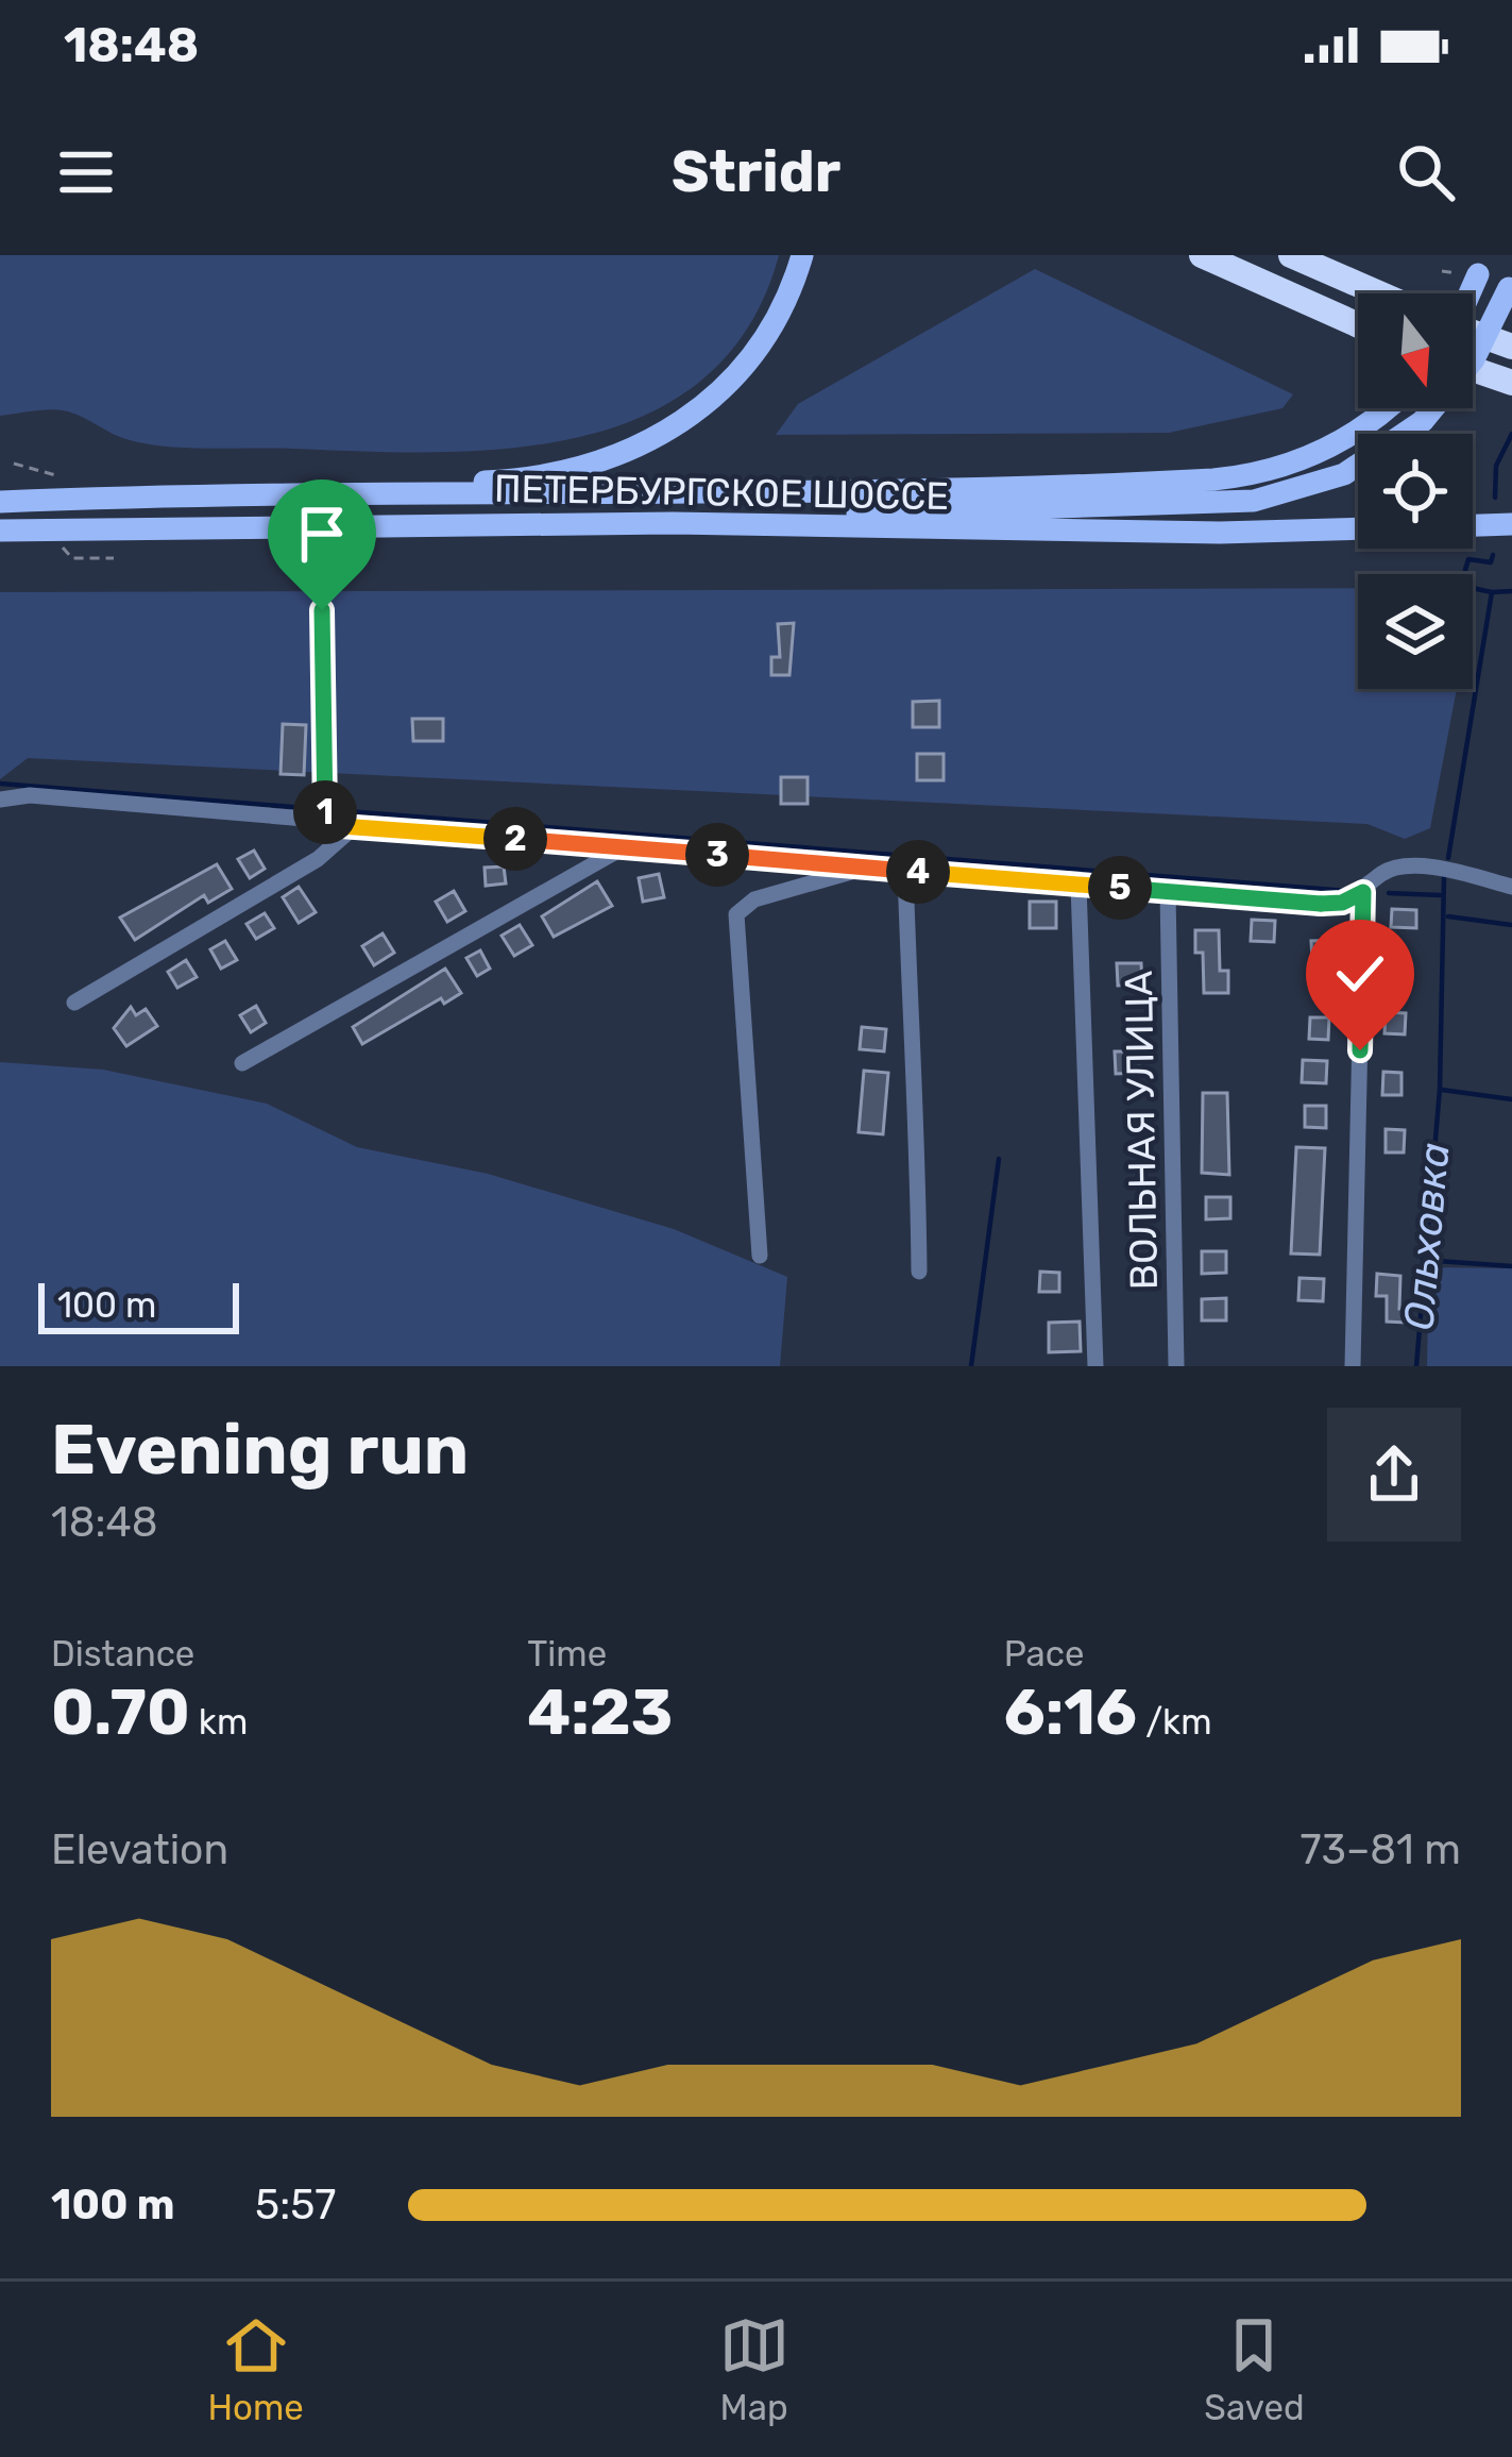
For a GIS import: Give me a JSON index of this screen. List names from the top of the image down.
{
  "streets": {
    "main road": ["ПЕТЕРБУРГСКОЕ ШОССЕ"],
    "street": ["ВОЛЬНАЯ УЛИЦА"]
  },
  "water": ["Ольховка"],
  "scale_bar": "100 m",
  "north": "bottom",
  "page": {
    "status": "18:48",
    "header": "Stridr",
    "pins": [
      "1",
      "2",
      "3",
      "4",
      "5"
    ],
    "scale": "100 m",
    "heading": ["Evening run", "18:48"],
    "stats": [
      ["Distance", "0.70 km"],
      ["Time", "4:23"],
      ["Pace", "6:16 /km"]
    ],
    "chart": ["Elevation", "73–81 m"],
    "list": [
      {
        "name": "100 m",
        "note": "5:57"
      }
    ],
    "tabs": ["Home", "Map", "Saved"]
  }
}
